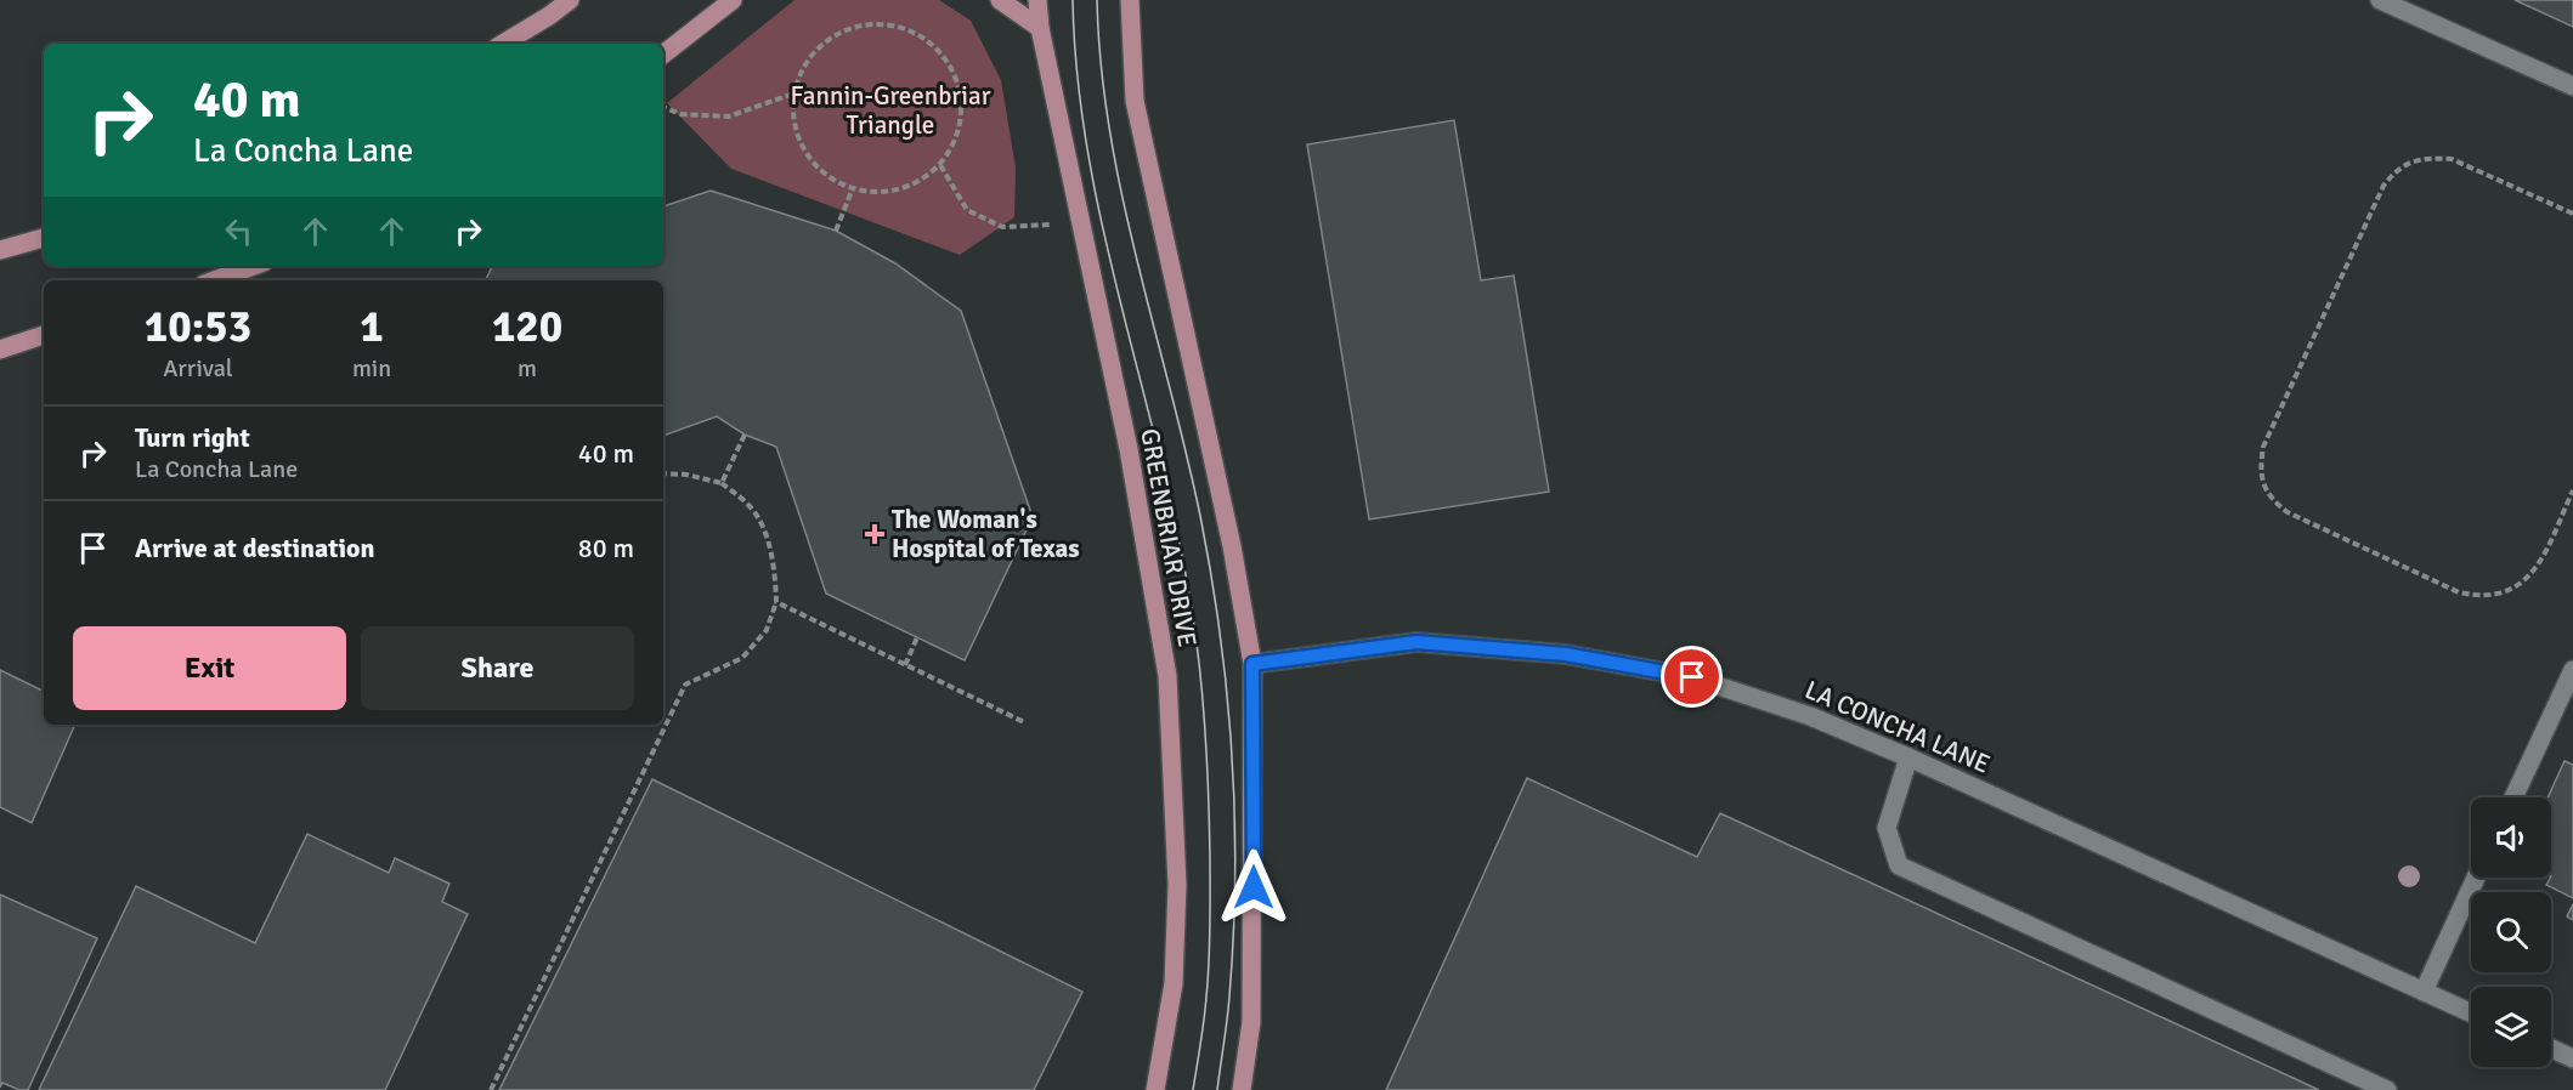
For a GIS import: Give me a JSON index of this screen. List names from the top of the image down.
{
  "streets": {
    "main road": ["GREENBRIAR DRIVE"],
    "street": ["LA CONCHA LANE"]
  },
  "parks": ["Fannin-Greenbriar Triangle"],
  "places": {
    "health": ["The Woman's Hospital of Texas"]
  },
  "page": {
    "turn": ["40 m", "La Concha Lane"],
    "eta": [
      "10:53",
      "Arrival",
      "1",
      "min",
      "120",
      "m"
    ],
    "list": [
      {
        "name": "Turn right",
        "note": "La Concha Lane",
        "value": "40 m"
      },
      {
        "name": "Arrive at destination",
        "value": "80 m"
      }
    ],
    "buttons": ["Exit", "Share"]
  }
}
